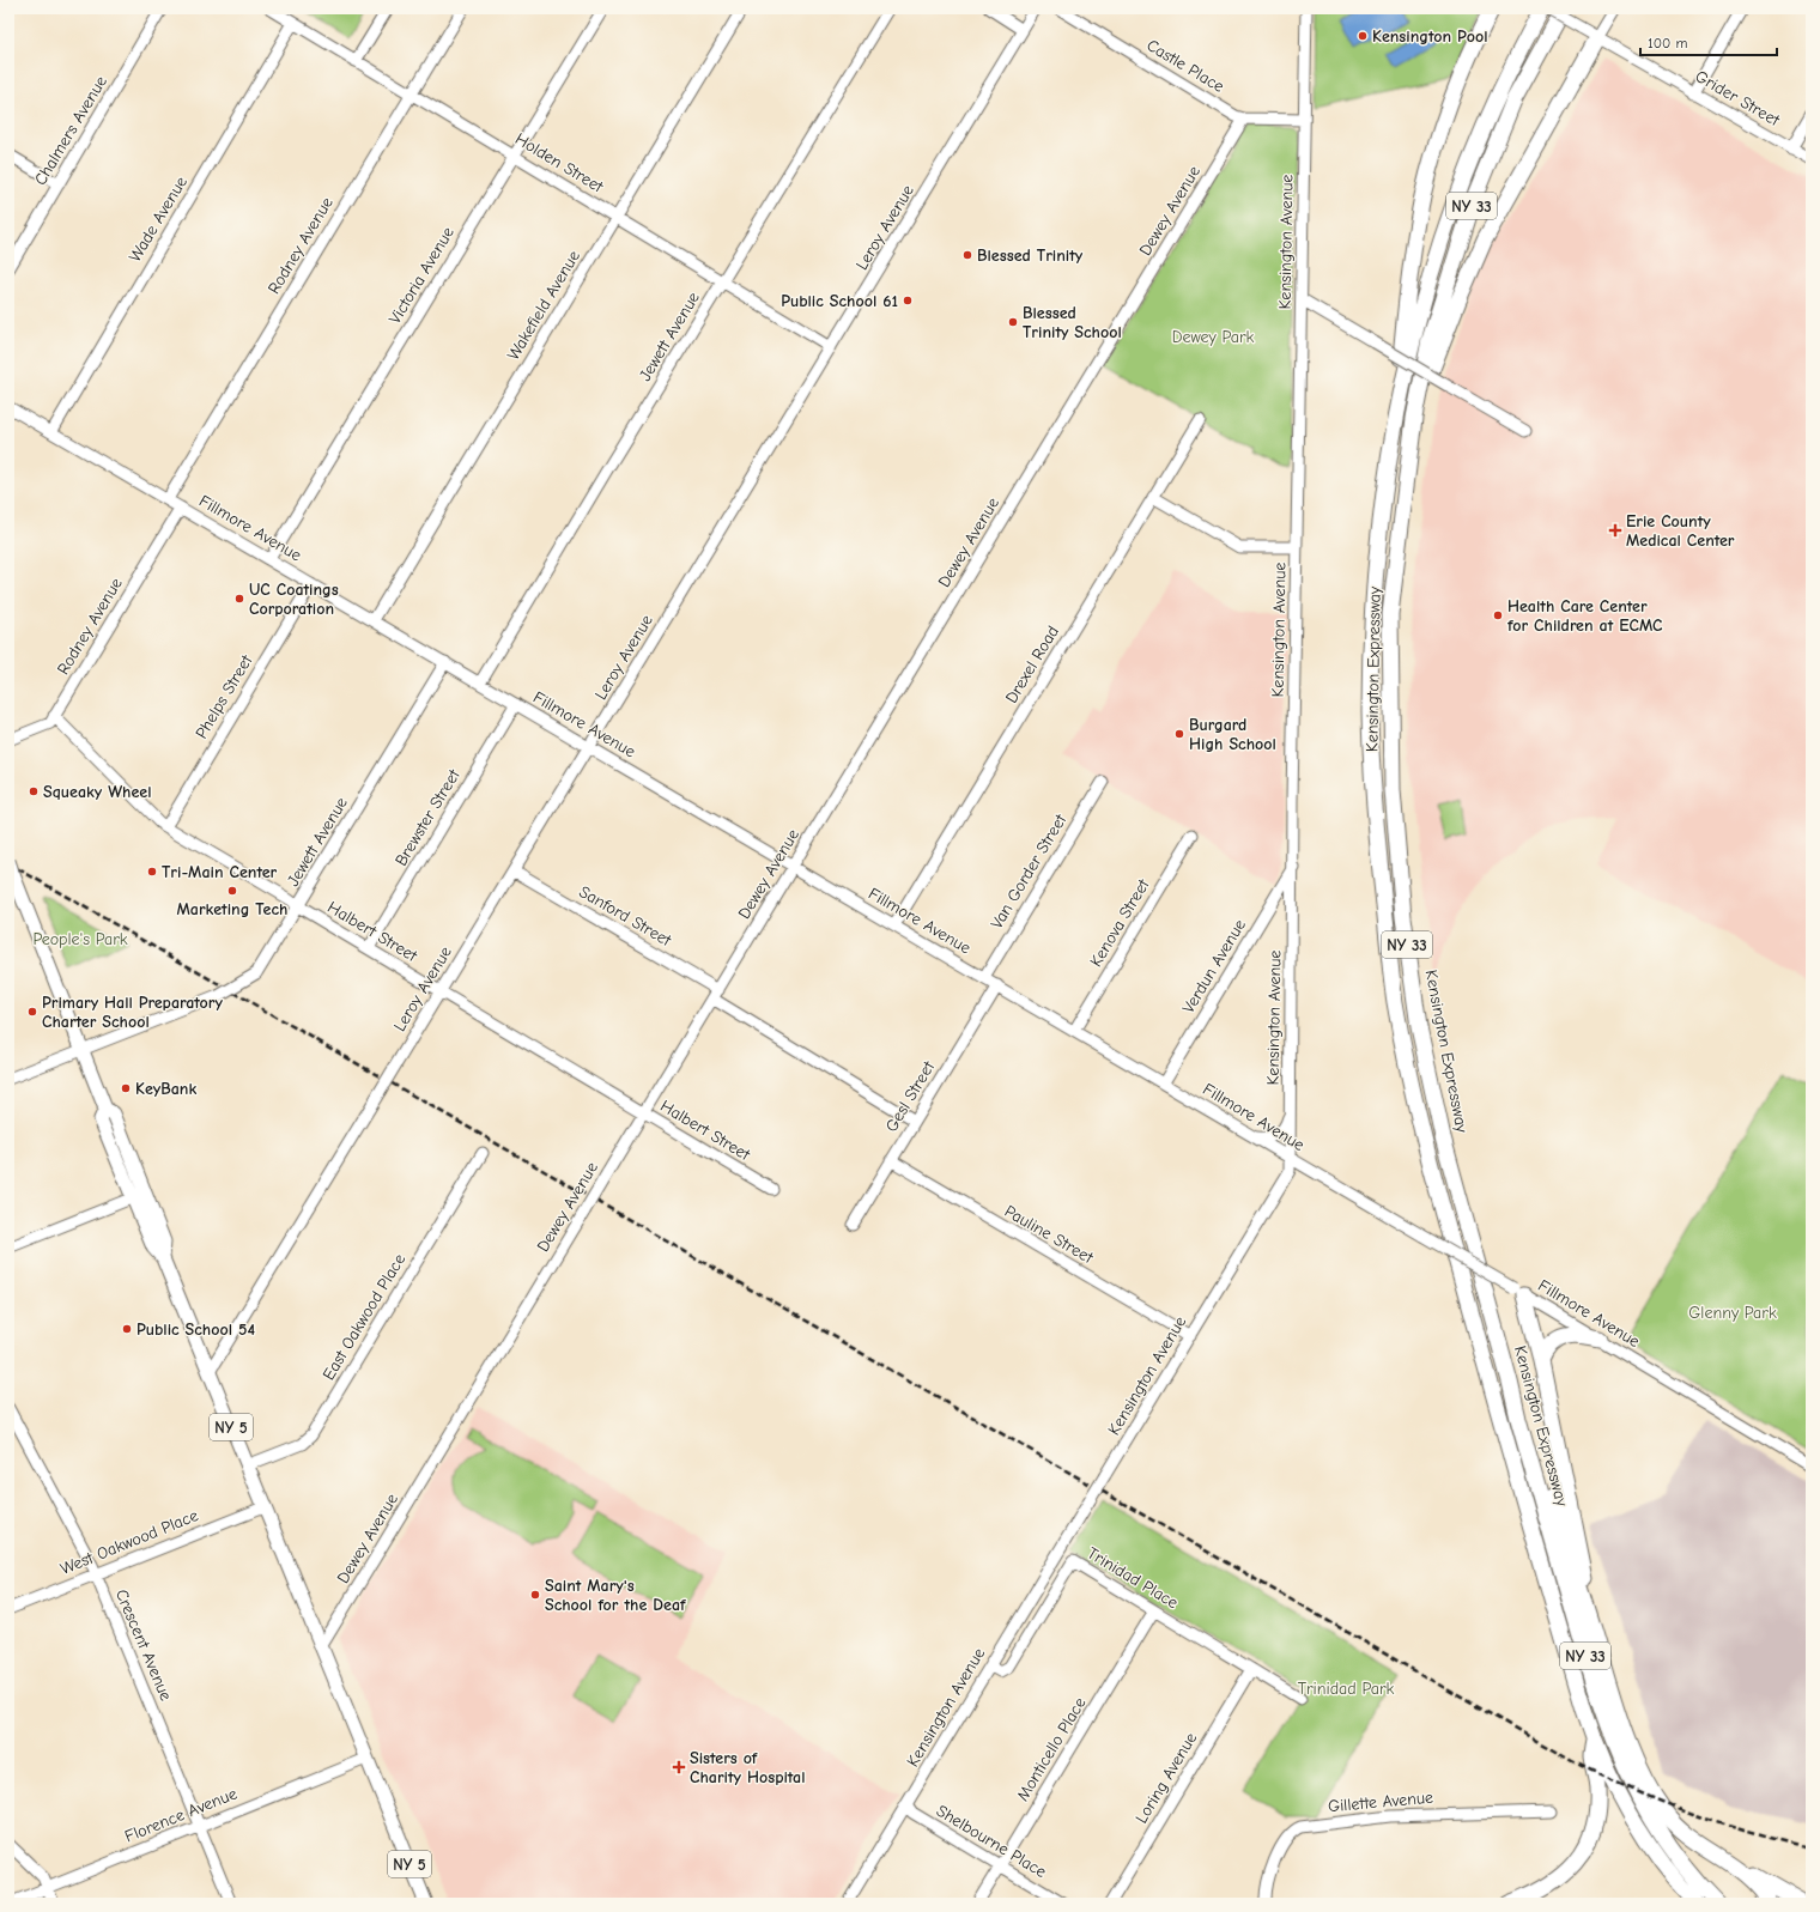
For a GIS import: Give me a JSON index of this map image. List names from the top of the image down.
{
  "streets": {
    "highway": ["NY 33", "Kensington Expressway"],
    "main road": ["NY 5"],
    "street": [
      "Castle Place",
      "Grider Street",
      "Chalmers Avenue",
      "Holden Street",
      "Dewey Avenue",
      "Wade Avenue",
      "Leroy Avenue",
      "Kensington Avenue",
      "Rodney Avenue",
      "Victoria Avenue",
      "Wakefield Avenue",
      "Jewett Avenue",
      "Fillmore Avenue",
      "Drexel Road",
      "Phelps Street",
      "Brewster Street",
      "Van Gorder Street",
      "Sanford Street",
      "Kenova Street",
      "Halbert Street",
      "Verdun Avenue",
      "Gesl Street",
      "Pauline Street",
      "East Oakwood Place",
      "West Oakwood Place",
      "Trinidad Place",
      "Crescent Avenue",
      "Monticello Place",
      "Loring Avenue",
      "Gillette Avenue",
      "Florence Avenue",
      "Shelbourne Place"
    ]
  },
  "crossings": [
    ["Castle Place", "Dewey Avenue"],
    ["Castle Place", "Kensington Avenue"],
    ["Holden Street", "Wade Avenue"],
    ["Holden Street", "Leroy Avenue"],
    ["Holden Street", "Rodney Avenue"],
    ["Holden Street", "Victoria Avenue"],
    ["Holden Street", "Wakefield Avenue"],
    ["Holden Street", "Jewett Avenue"],
    ["Dewey Avenue", "Fillmore Avenue"],
    ["Dewey Avenue", "Sanford Street"],
    ["Dewey Avenue", "Halbert Street"],
    ["Dewey Avenue", "NY 5"],
    ["Wade Avenue", "Fillmore Avenue"],
    ["Leroy Avenue", "Fillmore Avenue"],
    ["Leroy Avenue", "Sanford Street"],
    ["Leroy Avenue", "Halbert Street"],
    ["Leroy Avenue", "NY 5"],
    ["Kensington Avenue", "Fillmore Avenue"],
    ["Kensington Avenue", "Verdun Avenue"],
    ["Kensington Avenue", "Pauline Street"],
    ["Kensington Avenue", "Trinidad Place"],
    ["Kensington Avenue", "Shelbourne Place"],
    ["Rodney Avenue", "Fillmore Avenue"],
    ["Rodney Avenue", "Halbert Street"],
    ["Victoria Avenue", "Fillmore Avenue"],
    ["Wakefield Avenue", "Fillmore Avenue"],
    ["Jewett Avenue", "Fillmore Avenue"],
    ["Jewett Avenue", "Halbert Street"],
    ["Jewett Avenue", "NY 5"],
    ["Fillmore Avenue", "Drexel Road"],
    ["Fillmore Avenue", "Phelps Street"],
    ["Fillmore Avenue", "Brewster Street"],
    ["Fillmore Avenue", "Van Gorder Street"],
    ["Fillmore Avenue", "Kenova Street"],
    ["Fillmore Avenue", "Verdun Avenue"],
    ["Fillmore Avenue", "Gesl Street"],
    ["Phelps Street", "Halbert Street"],
    ["Brewster Street", "Halbert Street"],
    ["Sanford Street", "Gesl Street"],
    ["Gesl Street", "Pauline Street"],
    ["East Oakwood Place", "NY 5"],
    ["NY 5", "West Oakwood Place"],
    ["NY 5", "Florence Avenue"],
    ["West Oakwood Place", "Crescent Avenue"],
    ["Trinidad Place", "Monticello Place"],
    ["Trinidad Place", "Loring Avenue"],
    ["Crescent Avenue", "Florence Avenue"],
    ["Monticello Place", "Shelbourne Place"]
  ],
  "parks": [
    "Dewey Park",
    "People's Park",
    "Glenny Park",
    "Trinidad Park"
  ],
  "places": {
    "other": [
      "Kensington Pool",
      "Blessed Trinity",
      "Public School 61",
      "Blessed Trinity School",
      "UC Coatings Corporation",
      "Health Care Center for Children at ECMC",
      "Burgard High School",
      "Squeaky Wheel",
      "Tri-Main Center",
      "Marketing Tech",
      "Primary Hall Preparatory Charter School",
      "KeyBank",
      "Public School 54",
      "Saint Mary's School for the Deaf"
    ],
    "health": ["Erie County Medical Center", "Sisters of Charity Hospital"]
  },
  "scale_bar": "100 m"
}
